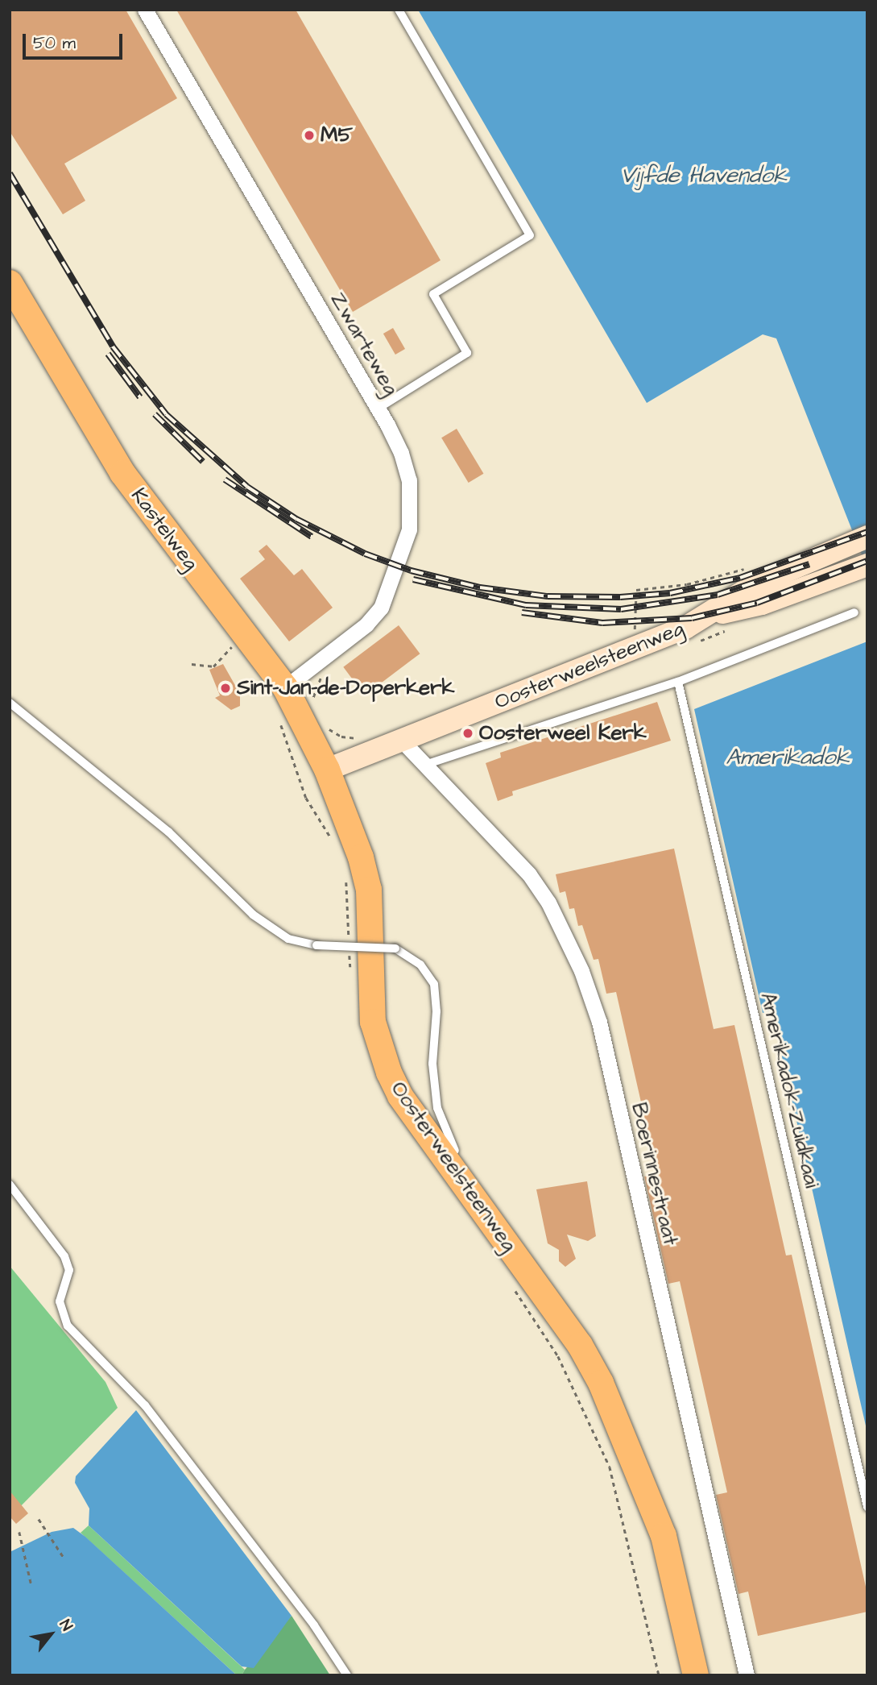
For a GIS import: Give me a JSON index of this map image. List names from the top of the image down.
{
  "streets": {
    "main road": ["Kastelweg", "Oosterweelsteenweg"],
    "street": ["Zwarteweg", "Boerinnestraat"],
    "lane": ["Amerikadok-Zuidkaai"]
  },
  "crossings": [
    ["Zwarteweg", "Kastelweg"],
    ["Kastelweg", "Oosterweelsteenweg"],
    ["Oosterweelsteenweg", "Boerinnestraat"]
  ],
  "water": ["Vijfde Havendok", "Amerikadok"],
  "places": ["M5", "Sint-Jan-de-Doperkerk", "Oosterweel Kerk"],
  "scale_bar": "50 m",
  "north": "top right"
}
